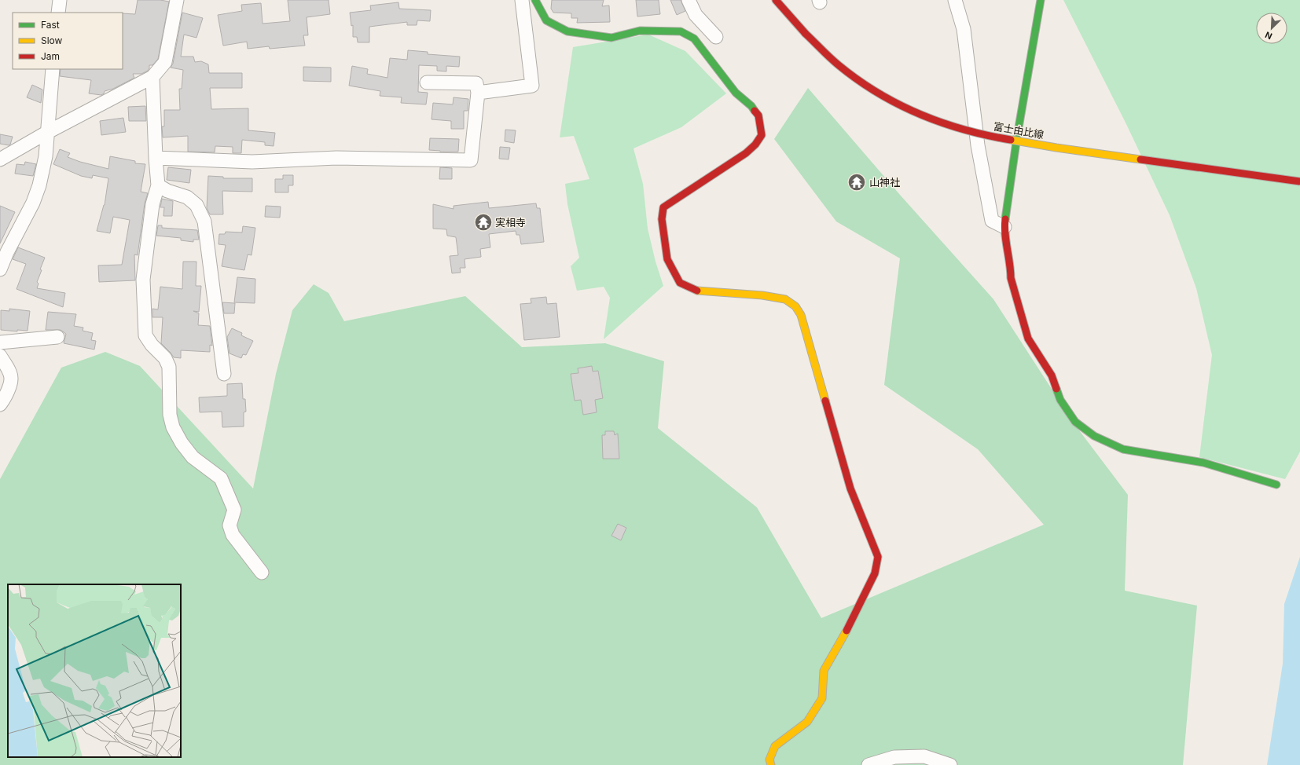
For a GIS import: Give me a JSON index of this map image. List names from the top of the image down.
{
  "streets": {
    "street": ["富士由比線"]
  },
  "places": {
    "temple": ["山神社", "実相寺"]
  },
  "legend": ["Fast", "Slow", "Jam"],
  "north": "bottom left"
}
